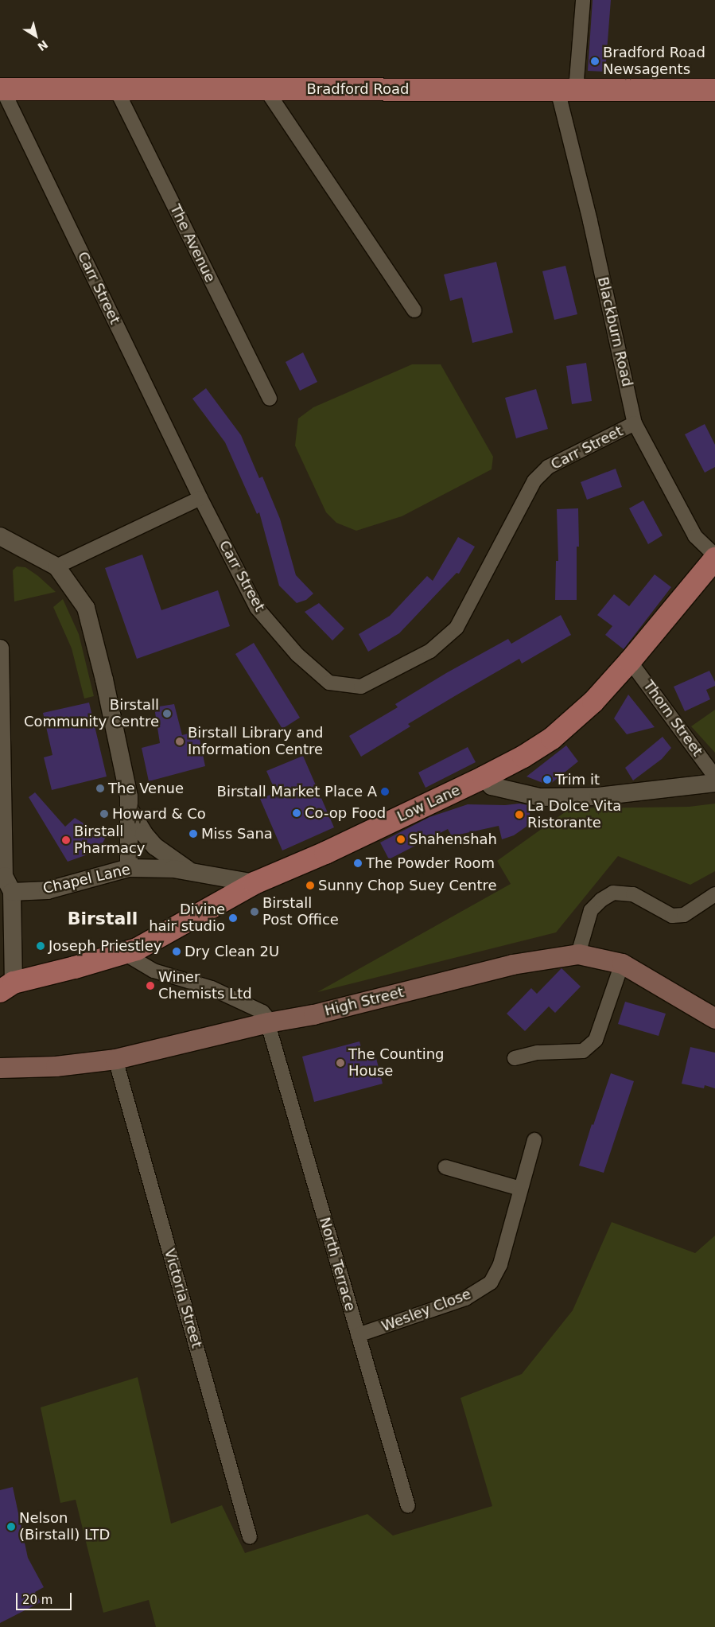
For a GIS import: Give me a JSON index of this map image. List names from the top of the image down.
{
  "streets": {
    "main road": ["Bradford Road", "Low Lane", "High Street"],
    "street": [
      "The Avenue",
      "Carr Street",
      "Blackburn Road",
      "Thorn Street",
      "Chapel Lane",
      "North Terrace",
      "Victoria Street",
      "Wesley Close"
    ]
  },
  "crossings": [
    ["Bradford Road", "The Avenue"],
    ["Bradford Road", "Carr Street"],
    ["Bradford Road", "Blackburn Road"],
    ["Carr Street", "Blackburn Road"],
    ["Thorn Street", "Low Lane"],
    ["Low Lane", "Chapel Lane"],
    ["High Street", "North Terrace"],
    ["High Street", "Victoria Street"],
    ["North Terrace", "Wesley Close"]
  ],
  "districts": ["Birstall"],
  "places": [
    "Bradford Road Newsagents",
    "Birstall Community Centre",
    "Birstall Library and Information Centre",
    "Trim it",
    "The Venue",
    "Birstall Market Place A",
    "Co-op Food",
    "Howard & Co",
    "La Dolce Vita Ristorante",
    "Miss Sana",
    "Shahenshah",
    "Birstall Pharmacy",
    "The Powder Room",
    "Sunny Chop Suey Centre",
    "Birstall Post Office",
    "Divine hair studio",
    "Joseph Priestley",
    "Dry Clean 2U",
    "Winer Chemists Ltd",
    "The Counting House",
    "Nelson (Birstall) LTD"
  ],
  "scale_bar": "20 m",
  "north": "bottom right"
}
